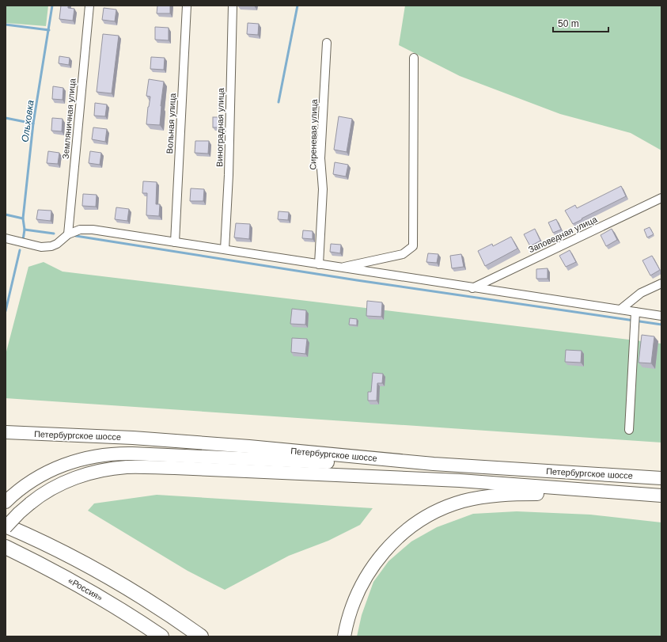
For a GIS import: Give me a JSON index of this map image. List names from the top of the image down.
{
  "streets": {
    "highway": ["«Россия»"],
    "main road": ["Петербургское шоссе"],
    "street": [
      "Земляничная улица",
      "Вольная улица",
      "Виноградная улица",
      "Сиреневая улица",
      "Заповедная улица"
    ]
  },
  "water": ["Ольховка"],
  "scale_bar": "50 m"
}
